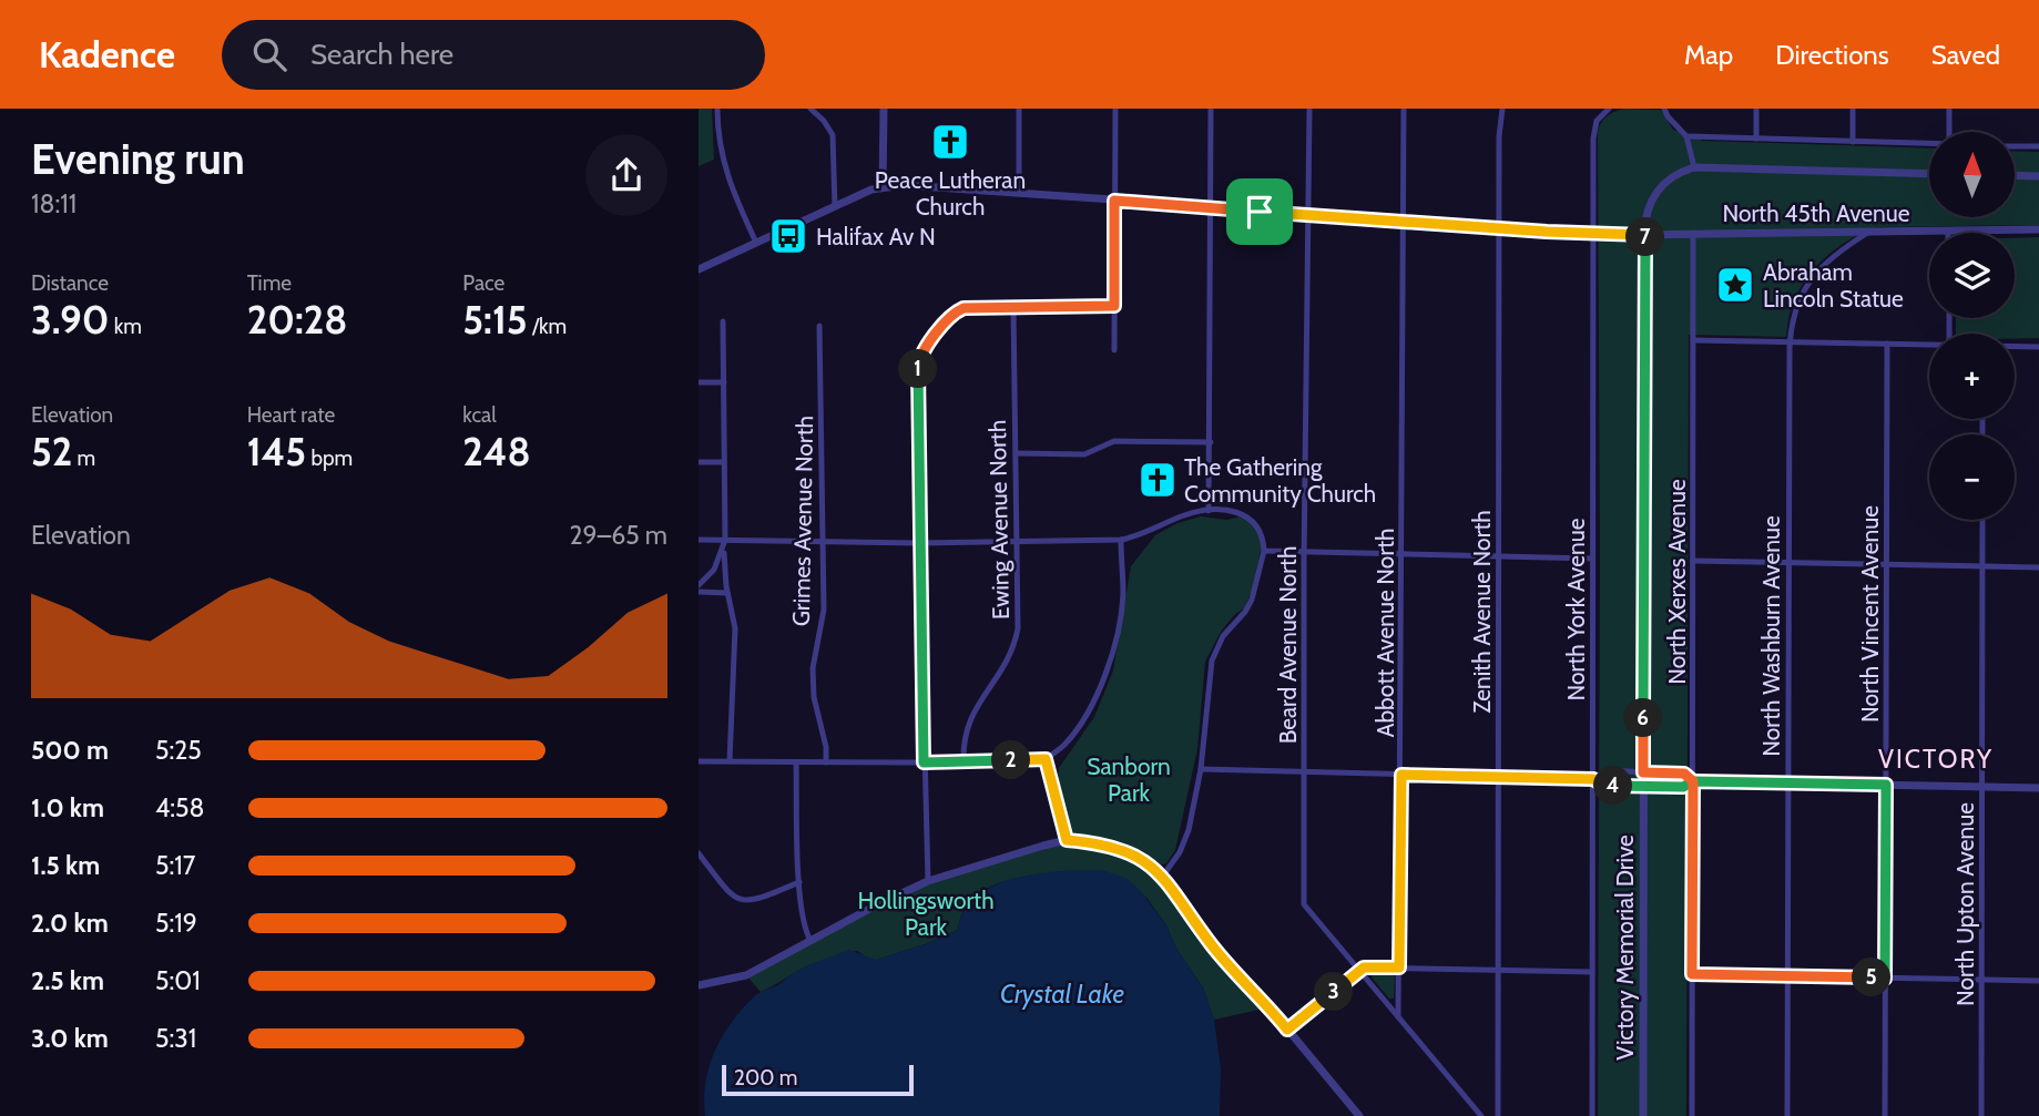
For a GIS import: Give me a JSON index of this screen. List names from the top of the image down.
{
  "streets": {
    "street": [
      "North 45th Avenue",
      "Ewing Avenue North",
      "Grimes Avenue North",
      "North Xerxes Avenue",
      "North York Avenue",
      "Zenith Avenue North",
      "North Vincent Avenue",
      "Abbott Avenue North",
      "North Washburn Avenue",
      "Beard Avenue North",
      "North Upton Avenue",
      "Victory Memorial Drive"
    ]
  },
  "crossings": [
    ["North 45th Avenue", "North Xerxes Avenue"],
    ["North 45th Avenue", "North York Avenue"],
    ["North 45th Avenue", "Zenith Avenue North"],
    ["North 45th Avenue", "Abbott Avenue North"],
    ["North 45th Avenue", "North Washburn Avenue"],
    ["North 45th Avenue", "Beard Avenue North"],
    ["North 45th Avenue", "Victory Memorial Drive"],
    ["Abbott Avenue North", "Beard Avenue North"]
  ],
  "districts": ["VICTORY"],
  "water": ["Crystal Lake"],
  "parks": ["Sanborn Park", "Hollingsworth Park"],
  "places": {
    "church": ["Peace Lutheran Church", "The Gathering Community Church"],
    "bus stop": ["Halifax Av N"],
    "place": ["Abraham Lincoln Statue"]
  },
  "scale_bar": "200 m",
  "north": "top",
  "page": {
    "header": "Kadence",
    "search": "Search here",
    "nav": ["Map", "Directions", "Saved"],
    "heading": ["Evening run", "18:11"],
    "map_buttons": ["+", "−"],
    "pins": [
      "7",
      "1",
      "6",
      "2",
      "4",
      "5",
      "3"
    ],
    "stats": [
      ["Distance", "3.90 km"],
      ["Time", "20:28"],
      ["Pace", "5:15 /km"],
      ["Elevation", "52 m"],
      ["Heart rate", "145 bpm"],
      ["kcal", "248"]
    ],
    "chart": ["Elevation", "29–65 m"],
    "list": [
      {
        "name": "500 m",
        "note": "5:25"
      },
      {
        "name": "1.0 km",
        "note": "4:58"
      },
      {
        "name": "1.5 km",
        "note": "5:17"
      },
      {
        "name": "2.0 km",
        "note": "5:19"
      },
      {
        "name": "2.5 km",
        "note": "5:01"
      },
      {
        "name": "3.0 km",
        "note": "5:31"
      }
    ],
    "scale": "200 m"
  }
}
